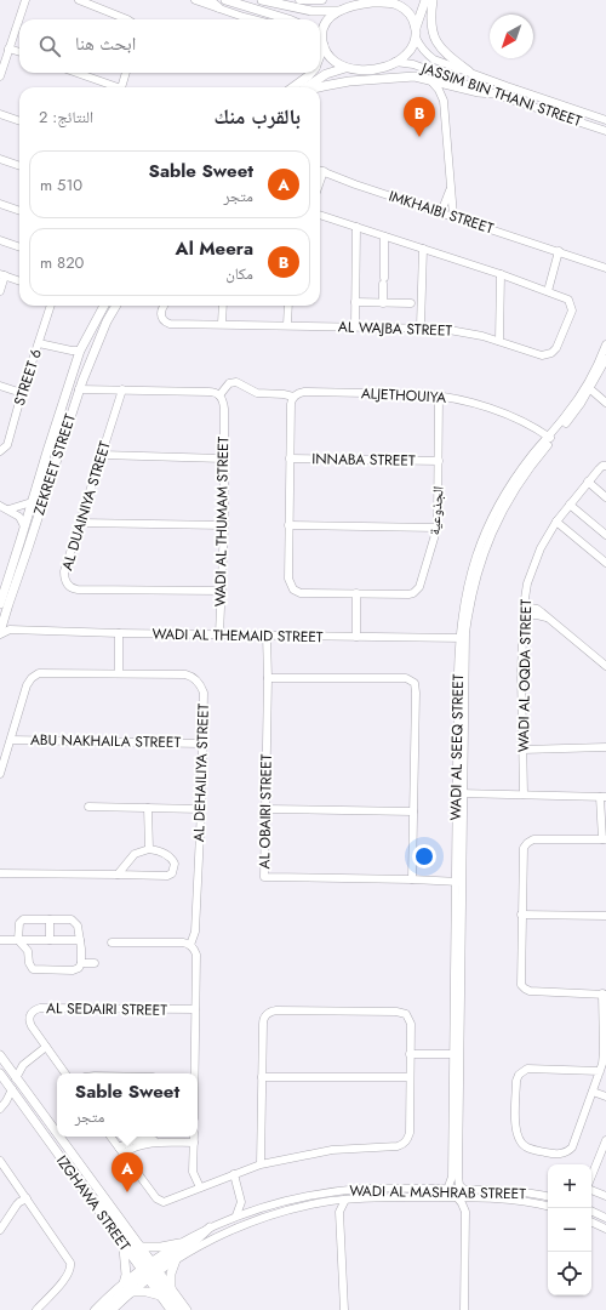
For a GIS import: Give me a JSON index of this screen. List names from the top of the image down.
{
  "streets": {
    "main road": ["ZEKREET STREET", "IZGHAWA STREET"],
    "street": [
      "JASSIM BIN THANI STREET",
      "IMKHAIBI STREET",
      "AL WAJBA STREET",
      "STREET 6",
      "ALJETHOUIYA",
      "INNABA STREET",
      "AL DUAINIYA STREET",
      "الجذوعية",
      "WADI AL THUMAM STREET",
      "WADI AL THEMAID STREET",
      "WADI AL OQDA STREET",
      "ABU NAKHAILA STREET",
      "WADI AL SEEQ STREET",
      "AL DEHAILIYA STREET",
      "AL OBAIRI STREET",
      "AL SEDAIRI STREET",
      "WADI AL MASHRAB STREET"
    ]
  },
  "crossings": [
    ["ALJETHOUIYA", "الجذوعية"],
    ["ALJETHOUIYA", "WADI AL THUMAM STREET"],
    ["ALJETHOUIYA", "WADI AL SEEQ STREET"],
    ["INNABA STREET", "الجذوعية"],
    ["ZEKREET STREET", "WADI AL THEMAID STREET"],
    ["AL DUAINIYA STREET", "WADI AL THUMAM STREET"],
    ["WADI AL THUMAM STREET", "WADI AL THEMAID STREET"],
    ["WADI AL THEMAID STREET", "WADI AL SEEQ STREET"],
    ["WADI AL THEMAID STREET", "AL OBAIRI STREET"],
    ["ABU NAKHAILA STREET", "AL DEHAILIYA STREET"],
    ["WADI AL SEEQ STREET", "AL OBAIRI STREET"],
    ["WADI AL SEEQ STREET", "WADI AL MASHRAB STREET"],
    ["WADI AL MASHRAB STREET", "IZGHAWA STREET"]
  ],
  "north": "bottom left",
  "page": {
    "search": "ابحث هنا",
    "heading": ["بالقرب منك", "النتائج: 2"],
    "pins": ["B", "A"],
    "list": [
      {
        "mark": "A",
        "name": "Sable Sweet",
        "note": "متجر",
        "value": "510 m"
      },
      {
        "mark": "B",
        "name": "Al Meera",
        "note": "مكان",
        "value": "820 m"
      }
    ],
    "popup": ["Sable Sweet", "متجر"],
    "map_buttons": ["+", "−"]
  }
}
